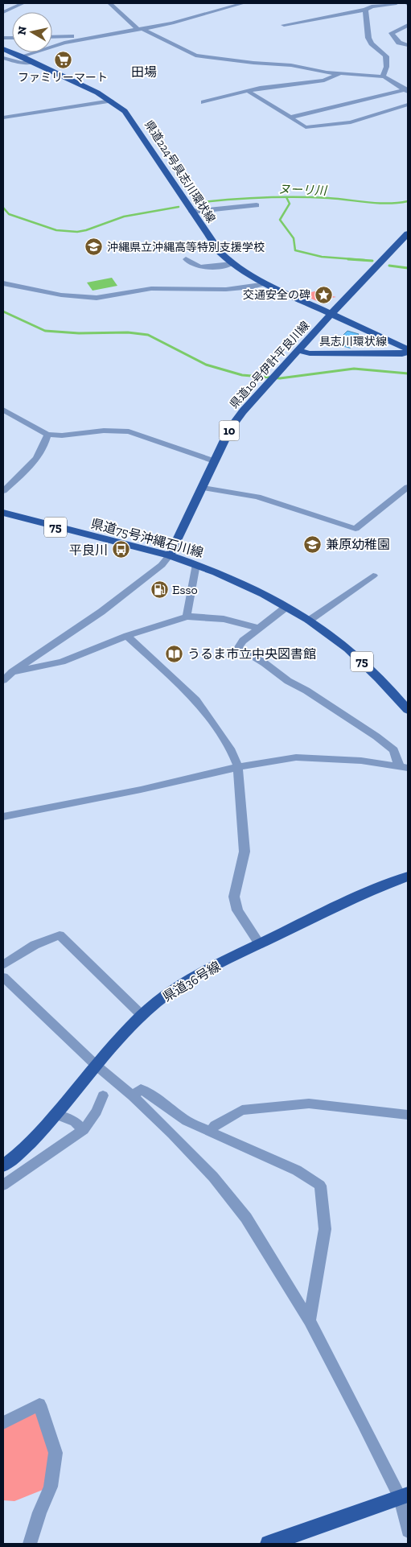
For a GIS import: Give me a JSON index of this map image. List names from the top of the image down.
{
  "streets": {
    "main road": [
      "県道224号具志川環状線",
      "具志川環状線",
      "県道10号伊計平良川線",
      "10",
      "75",
      "県道75号沖縄石川線",
      "県道36号線"
    ]
  },
  "crossings": [
    ["県道224号具志川環状線", "具志川環状線"],
    ["県道224号具志川環状線", "県道10号伊計平良川線"],
    ["具志川環状線", "県道10号伊計平良川線"],
    ["県道10号伊計平良川線", "県道75号沖縄石川線"]
  ],
  "districts": ["田場"],
  "water": ["ヌーリ川"],
  "places": {
    "supermarket": ["ファミリーマート"],
    "school or university": ["沖縄県立沖縄高等特別支援学校", "兼原幼稚園"],
    "place": ["交通安全の碑"],
    "bus stop": ["平良川"],
    "fuel station": ["Esso"],
    "library": ["うるま市立中央図書館"]
  },
  "north": "left"
}
